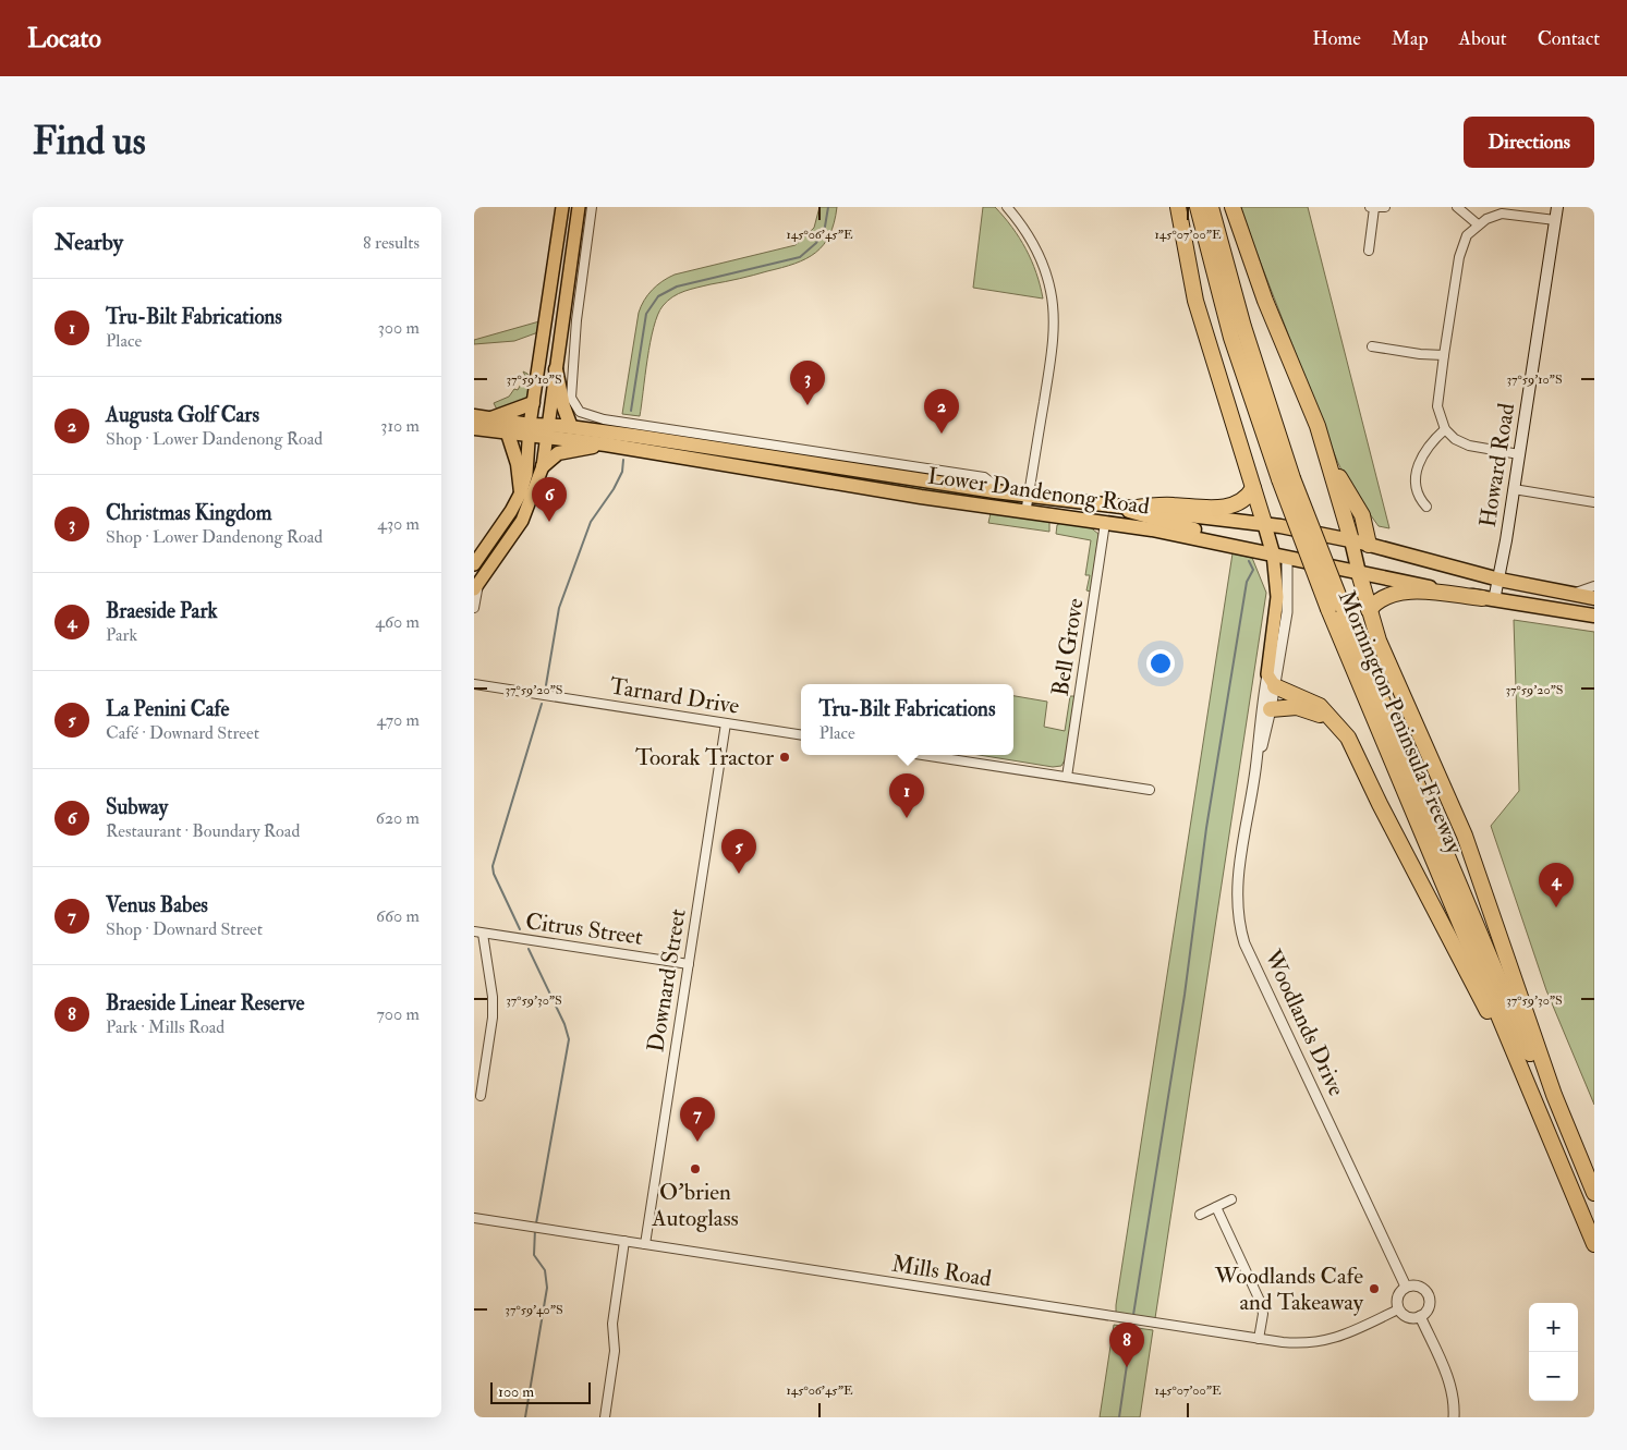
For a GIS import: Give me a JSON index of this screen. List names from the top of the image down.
{
  "streets": {
    "highway": ["Lower Dandenong Road", "Mornington Peninsula Freeway"],
    "main road": ["Howard Road", "Woodlands Drive"],
    "street": [
      "Bell Grove",
      "Tarnard Drive",
      "Citrus Street",
      "Downard Street",
      "Mills Road"
    ]
  },
  "crossings": [
    ["Howard Road", "Lower Dandenong Road"],
    ["Lower Dandenong Road", "Bell Grove"],
    ["Lower Dandenong Road", "Woodlands Drive"],
    ["Tarnard Drive", "Downard Street"],
    ["Citrus Street", "Downard Street"],
    ["Downard Street", "Mills Road"],
    ["Woodlands Drive", "Mills Road"]
  ],
  "places": ["Toorak Tractor", "O'brien Autoglass", "Woodlands Cafe and Takeaway"],
  "scale_bar": "100 m",
  "page": {
    "header": "Locato",
    "nav": [
      "Home",
      "Map",
      "About",
      "Contact"
    ],
    "buttons": "Directions",
    "title": "Find us",
    "heading": ["Nearby", "8 results"],
    "list": [
      {
        "mark": "1",
        "name": "Tru-Bilt Fabrications",
        "note": "Place",
        "value": "300 m"
      },
      {
        "mark": "2",
        "name": "Augusta Golf Cars",
        "note": "Shop · Lower Dandenong Road",
        "value": "310 m"
      },
      {
        "mark": "3",
        "name": "Christmas Kingdom",
        "note": "Shop · Lower Dandenong Road",
        "value": "430 m"
      },
      {
        "mark": "4",
        "name": "Braeside Park",
        "note": "Park",
        "value": "460 m"
      },
      {
        "mark": "5",
        "name": "La Penini Cafe",
        "note": "Café · Downard Street",
        "value": "470 m"
      },
      {
        "mark": "6",
        "name": "Subway",
        "note": "Restaurant · Boundary Road",
        "value": "620 m"
      },
      {
        "mark": "7",
        "name": "Venus Babes",
        "note": "Shop · Downard Street",
        "value": "660 m"
      },
      {
        "mark": "8",
        "name": "Braeside Linear Reserve",
        "note": "Park · Mills Road",
        "value": "700 m"
      }
    ],
    "pins": [
      "3",
      "2",
      "6",
      "1",
      "5",
      "4",
      "7",
      "8"
    ],
    "popup": ["Tru-Bilt Fabrications", "Place"],
    "map_buttons": ["+", "−"],
    "scale": "100 m"
  },
  "coordinates": [
    "145°06'45\"E",
    "145°07'00\"E",
    "37°59'10\"S",
    "37°59'20\"S",
    "37°59'30\"S",
    "37°59'40\"S"
  ]
}
